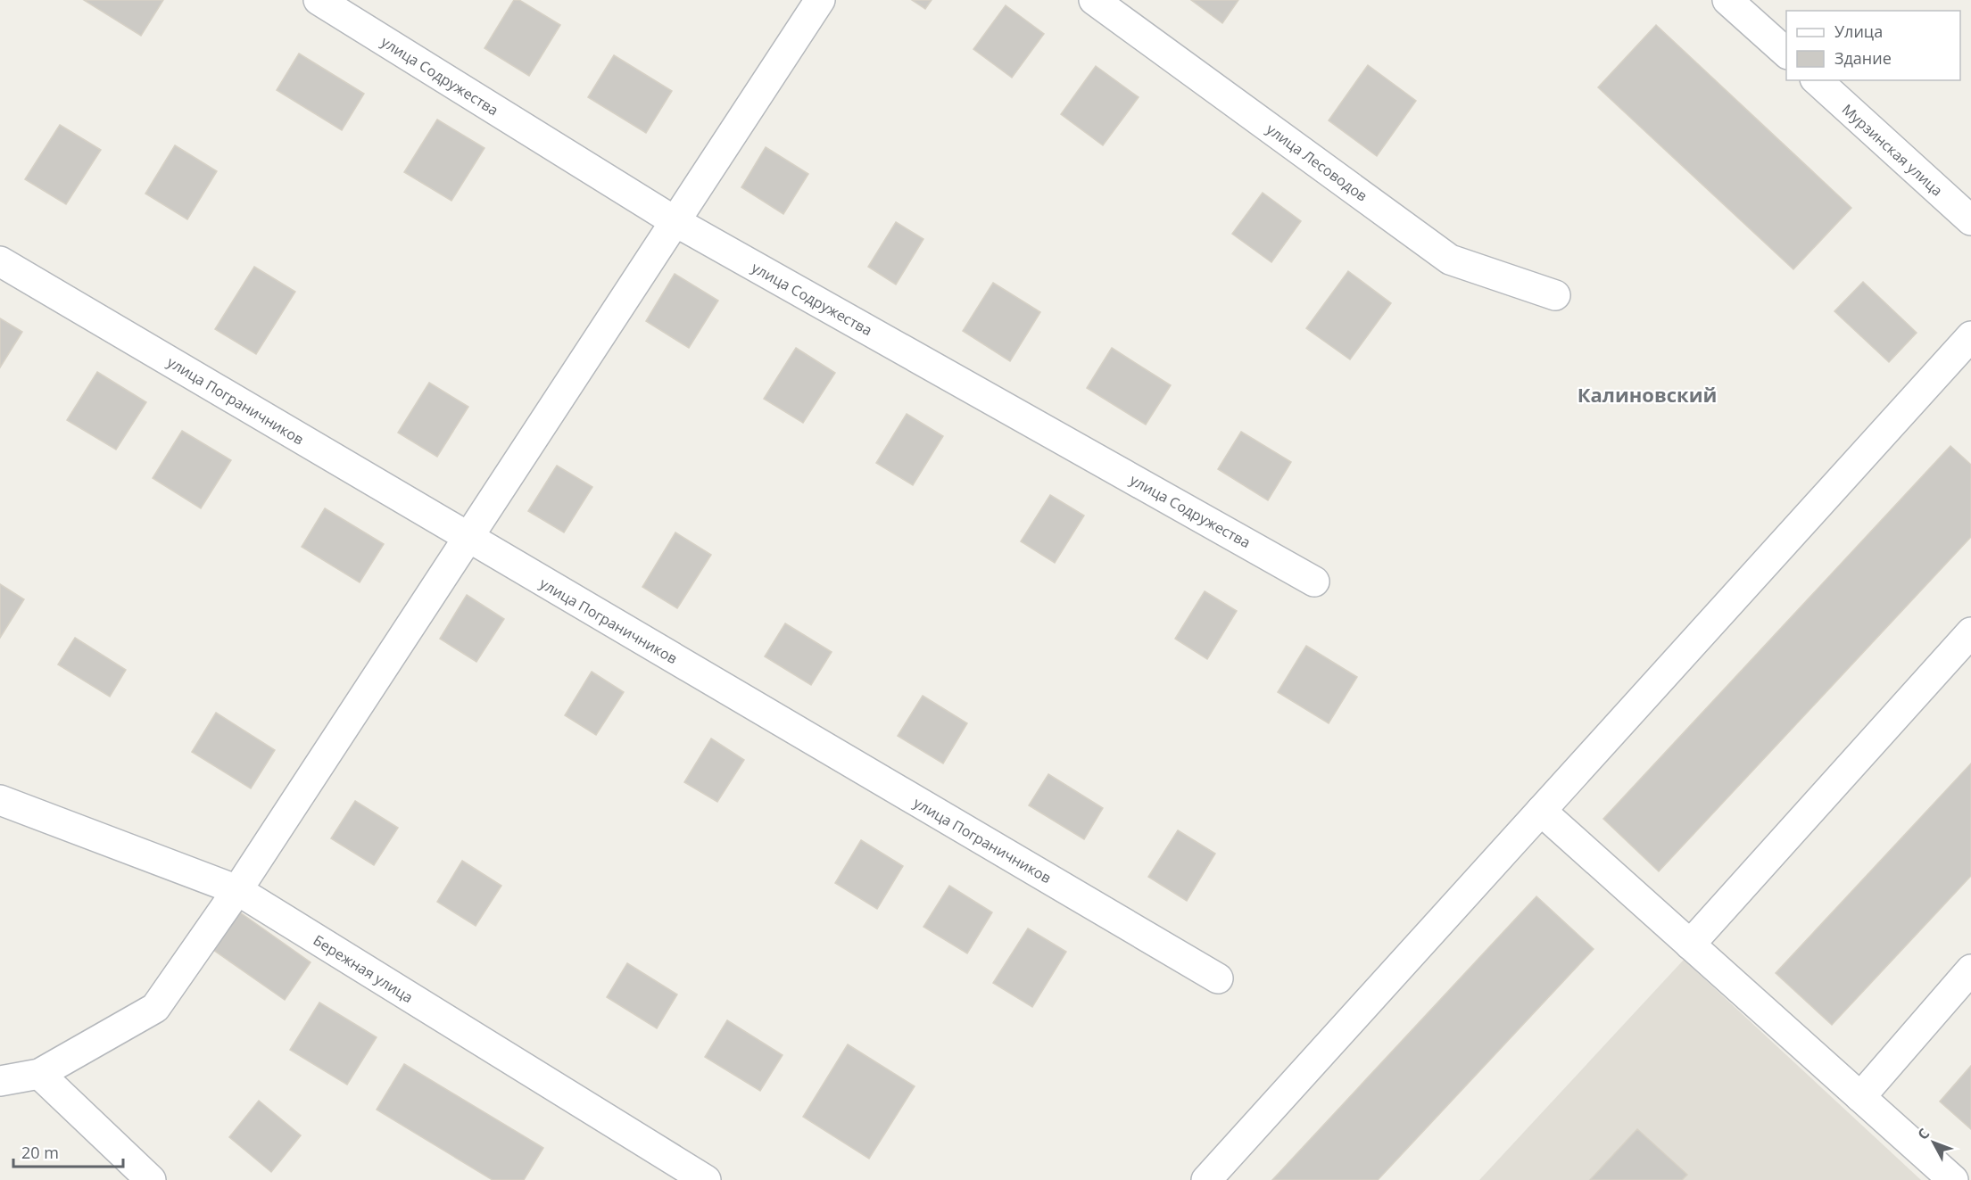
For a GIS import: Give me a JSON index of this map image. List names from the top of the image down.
{
  "streets": {
    "street": [
      "улица Содружества",
      "Мурзинская улица",
      "улица Лесоводов",
      "улица Пограничников",
      "Бережная улица"
    ]
  },
  "districts": ["Калиновский"],
  "legend": ["Улица", "Здание"],
  "scale_bar": "20 m",
  "north": "top left"
}
